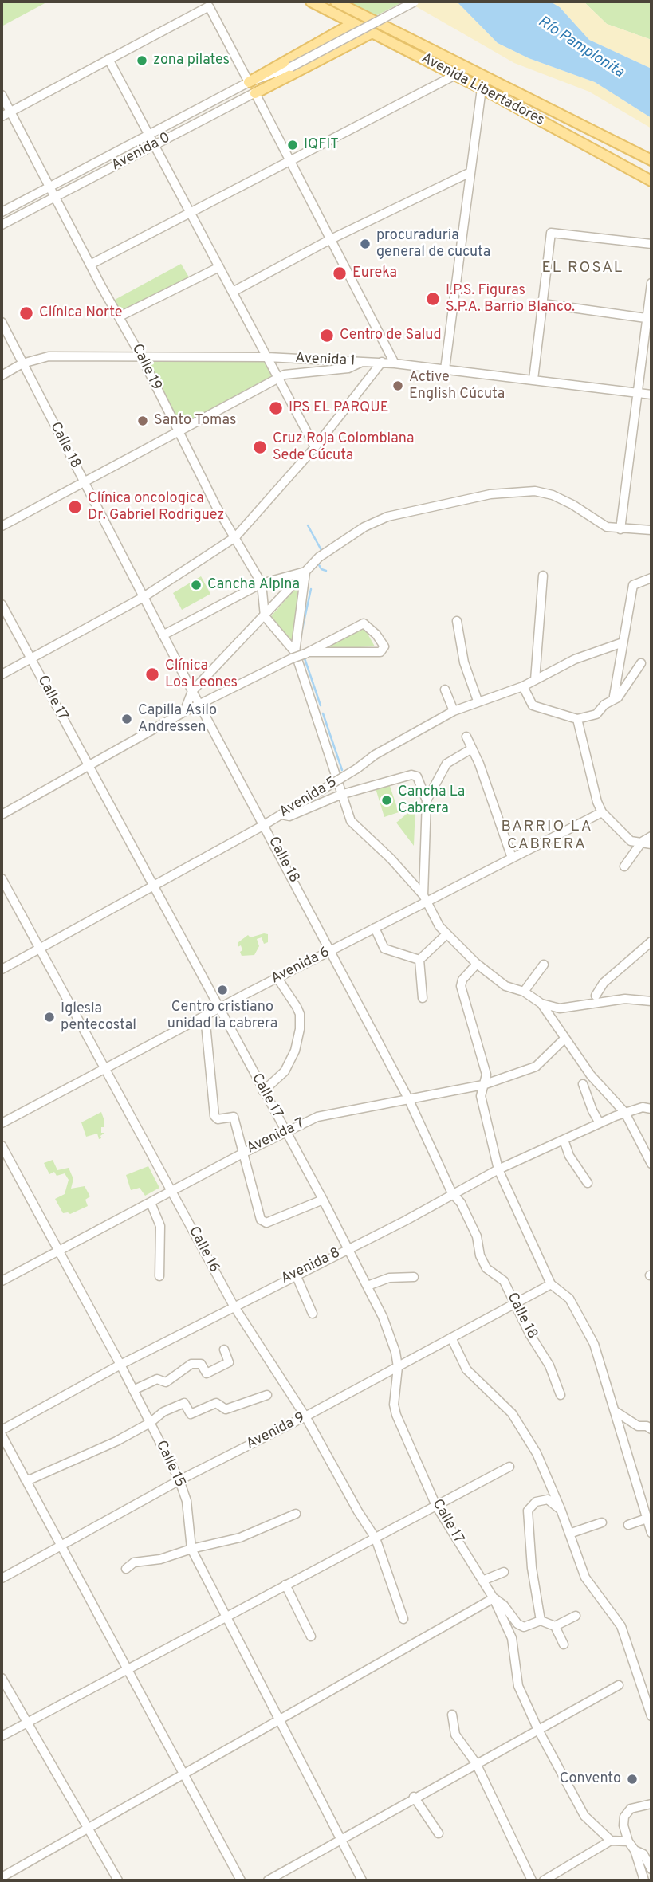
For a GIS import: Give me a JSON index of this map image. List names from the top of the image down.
{
  "streets": {
    "main road": ["Avenida Libertadores"],
    "street": [
      "Avenida 0",
      "Avenida 1",
      "Calle 19",
      "Calle 18",
      "Calle 17",
      "Avenida 5",
      "Avenida 6",
      "Avenida 7",
      "Calle 16",
      "Avenida 8",
      "Avenida 9",
      "Calle 15"
    ]
  },
  "crossings": [
    ["Avenida 0", "Calle 19"],
    ["Avenida 1", "Calle 19"],
    ["Avenida 1", "Calle 18"],
    ["Calle 18", "Avenida 5"],
    ["Calle 18", "Avenida 6"],
    ["Calle 18", "Avenida 7"],
    ["Calle 18", "Avenida 8"],
    ["Calle 18", "Avenida 9"],
    ["Calle 17", "Avenida 5"],
    ["Calle 17", "Avenida 6"],
    ["Calle 17", "Avenida 7"],
    ["Calle 17", "Avenida 8"],
    ["Calle 17", "Avenida 9"],
    ["Avenida 5", "Calle 16"],
    ["Avenida 6", "Calle 16"],
    ["Avenida 7", "Calle 16"],
    ["Avenida 7", "Calle 15"],
    ["Calle 16", "Avenida 8"],
    ["Calle 16", "Avenida 9"],
    ["Avenida 8", "Calle 15"],
    ["Avenida 9", "Calle 15"]
  ],
  "districts": ["EL ROSAL", "BARRIO LA CABRERA"],
  "water": ["Río Pamplonita"],
  "places": [
    "zona pilates",
    "IQFIT",
    "procuraduria general de cucuta",
    "Eureka",
    "I.P.S. Figuras S.P.A. Barrio Blanco.",
    "Clínica Norte",
    "Centro de Salud",
    "Active English Cúcuta",
    "IPS EL PARQUE",
    "Santo Tomas",
    "Cruz Roja Colombiana Sede Cúcuta",
    "Clínica oncologica Dr. Gabriel Rodriguez",
    "Cancha Alpina",
    "Clínica Los Leones",
    "Capilla Asilo Andressen",
    "Cancha La Cabrera",
    "Centro cristiano unidad la cabrera",
    "Iglesia pentecostal",
    "Convento"
  ]
}
